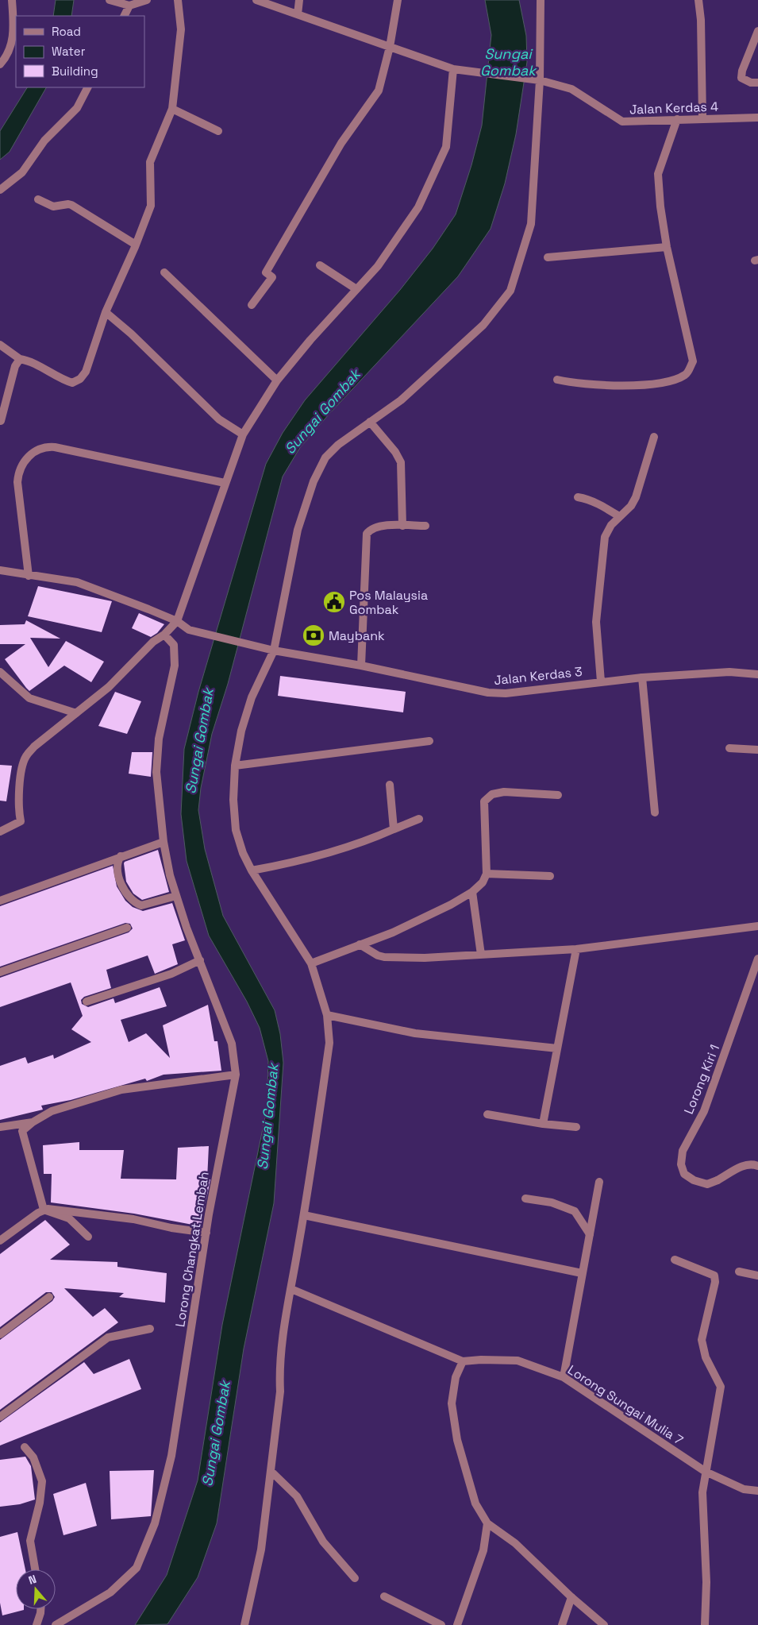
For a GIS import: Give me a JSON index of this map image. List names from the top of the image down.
{
  "streets": {
    "street": [
      "Jalan Kerdas 4",
      "Jalan Kerdas 3",
      "Lorong Kiri 1",
      "Lorong Changkat Lembah",
      "Lorong Sungai Mulia 7"
    ]
  },
  "water": ["Sungai Gombak"],
  "places": {
    "public building": ["Pos Malaysia Gombak"],
    "bank": ["Maybank"]
  },
  "legend": ["Road", "Water", "Building"],
  "north": "top"
}
